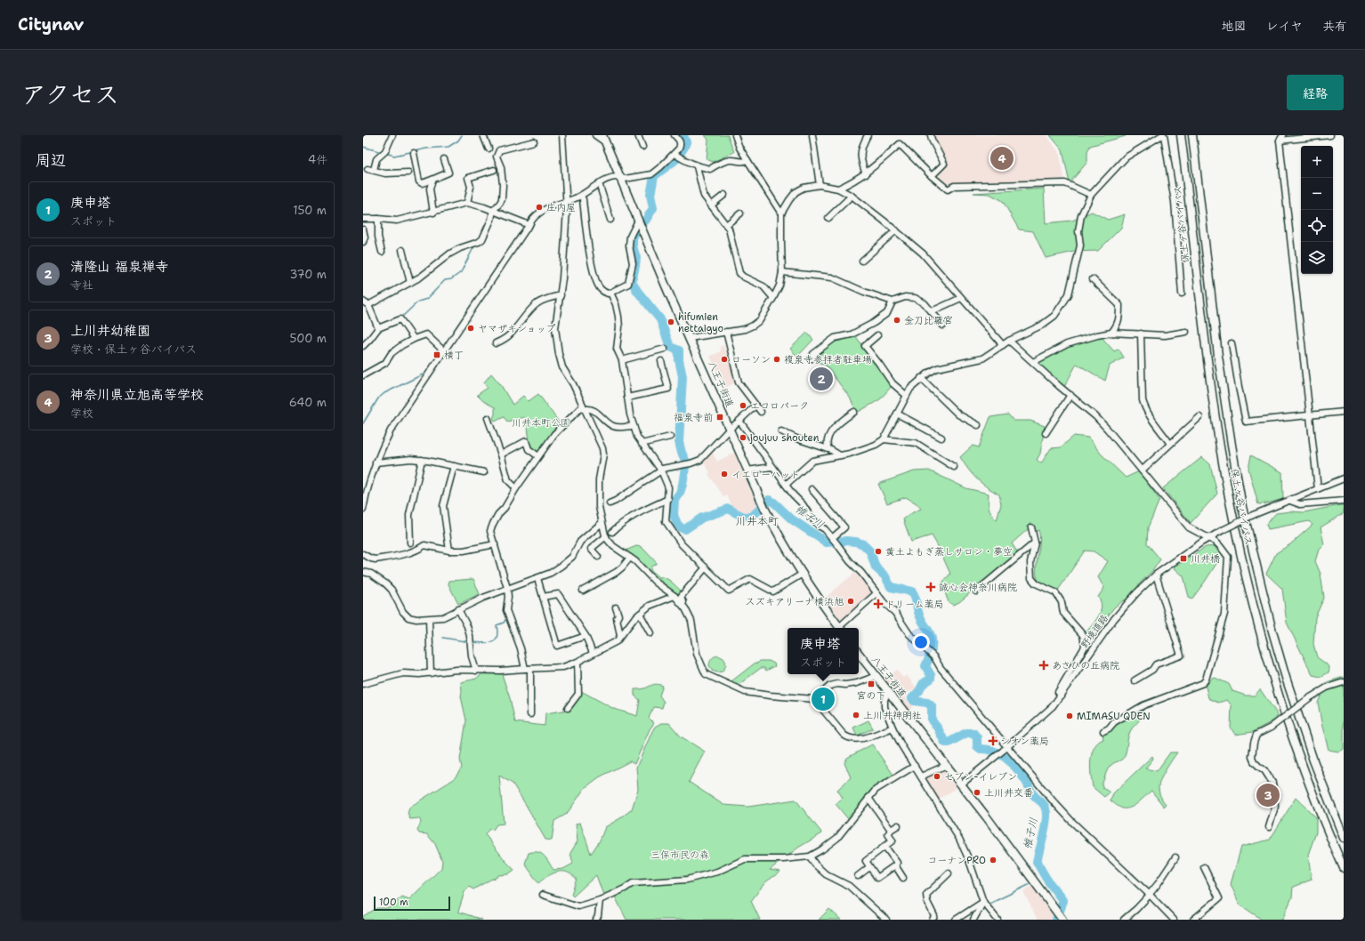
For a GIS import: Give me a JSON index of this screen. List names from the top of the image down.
{
  "streets": {
    "highway": ["保土ヶ谷バイパス", "八王子街道"],
    "street": ["野境道路"]
  },
  "crossings": [
    ["八王子街道", "野境道路"]
  ],
  "districts": ["川井本町"],
  "water": ["帷子川"],
  "parks": ["川井本町公園", "三保市民の森"],
  "places": {
    "other": [
      "庄内屋",
      "金刀比羅宮",
      "hifumien nettaigyo",
      "ヤマザキショップ",
      "ローソン",
      "複泉寺参拝者駐車場",
      "エコロパーク",
      "joujuu shouten",
      "イエローハット",
      "黄土よもぎ蒸しサロン・夢空",
      "スズキアリーナ横浜旭",
      "上川井神明社",
      "MIMASU QDEN",
      "セブン-イレブン",
      "上川井交番",
      "コーナンPRO"
    ],
    "transit": [
      "横丁",
      "福泉寺前",
      "川井橋",
      "宮の下"
    ],
    "health": [
      "誠心会神奈川病院",
      "ドリーム薬局",
      "あさひの丘病院",
      "シオン薬局"
    ]
  },
  "scale_bar": "100 m",
  "page": {
    "header": "Citynav",
    "nav": ["地図", "レイヤ", "共有"],
    "title": "アクセス",
    "buttons": "経路",
    "heading": ["周辺", "4件"],
    "pins": [
      "4",
      "2",
      "1",
      "3"
    ],
    "map_buttons": ["+", "−"],
    "list": [
      {
        "mark": "1",
        "name": "庚申塔",
        "note": "スポット",
        "value": "150 m"
      },
      {
        "mark": "2",
        "name": "清隆山 福泉禅寺",
        "note": "寺社",
        "value": "370 m"
      },
      {
        "mark": "3",
        "name": "上川井幼稚園",
        "note": "学校 · 保土ヶ谷バイパス",
        "value": "500 m"
      },
      {
        "mark": "4",
        "name": "神奈川県立旭高等学校",
        "note": "学校",
        "value": "640 m"
      }
    ],
    "popup": ["庚申塔", "スポット"],
    "scale": "100 m"
  }
}
